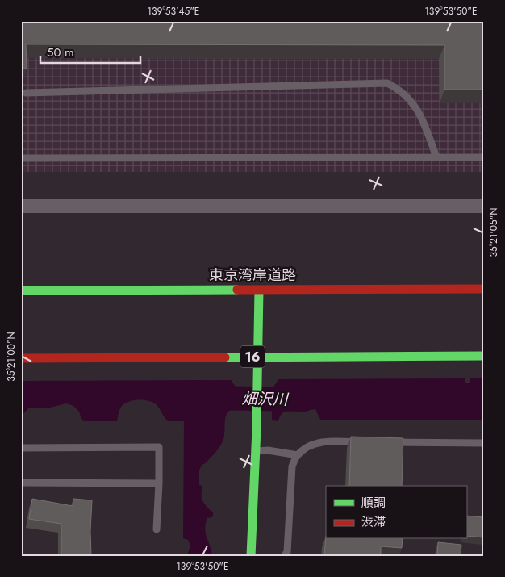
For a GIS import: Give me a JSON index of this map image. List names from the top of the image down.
{
  "streets": {
    "main road": ["東京湾岸道路", "16"]
  },
  "water": ["畑沢川"],
  "legend": ["順調", "渋滞"],
  "scale_bar": "50 m",
  "coordinates": [
    "139°53'45\"E",
    "139°53'50\"E",
    "35°21'05\"N",
    "35°21'00\"N"
  ]
}
